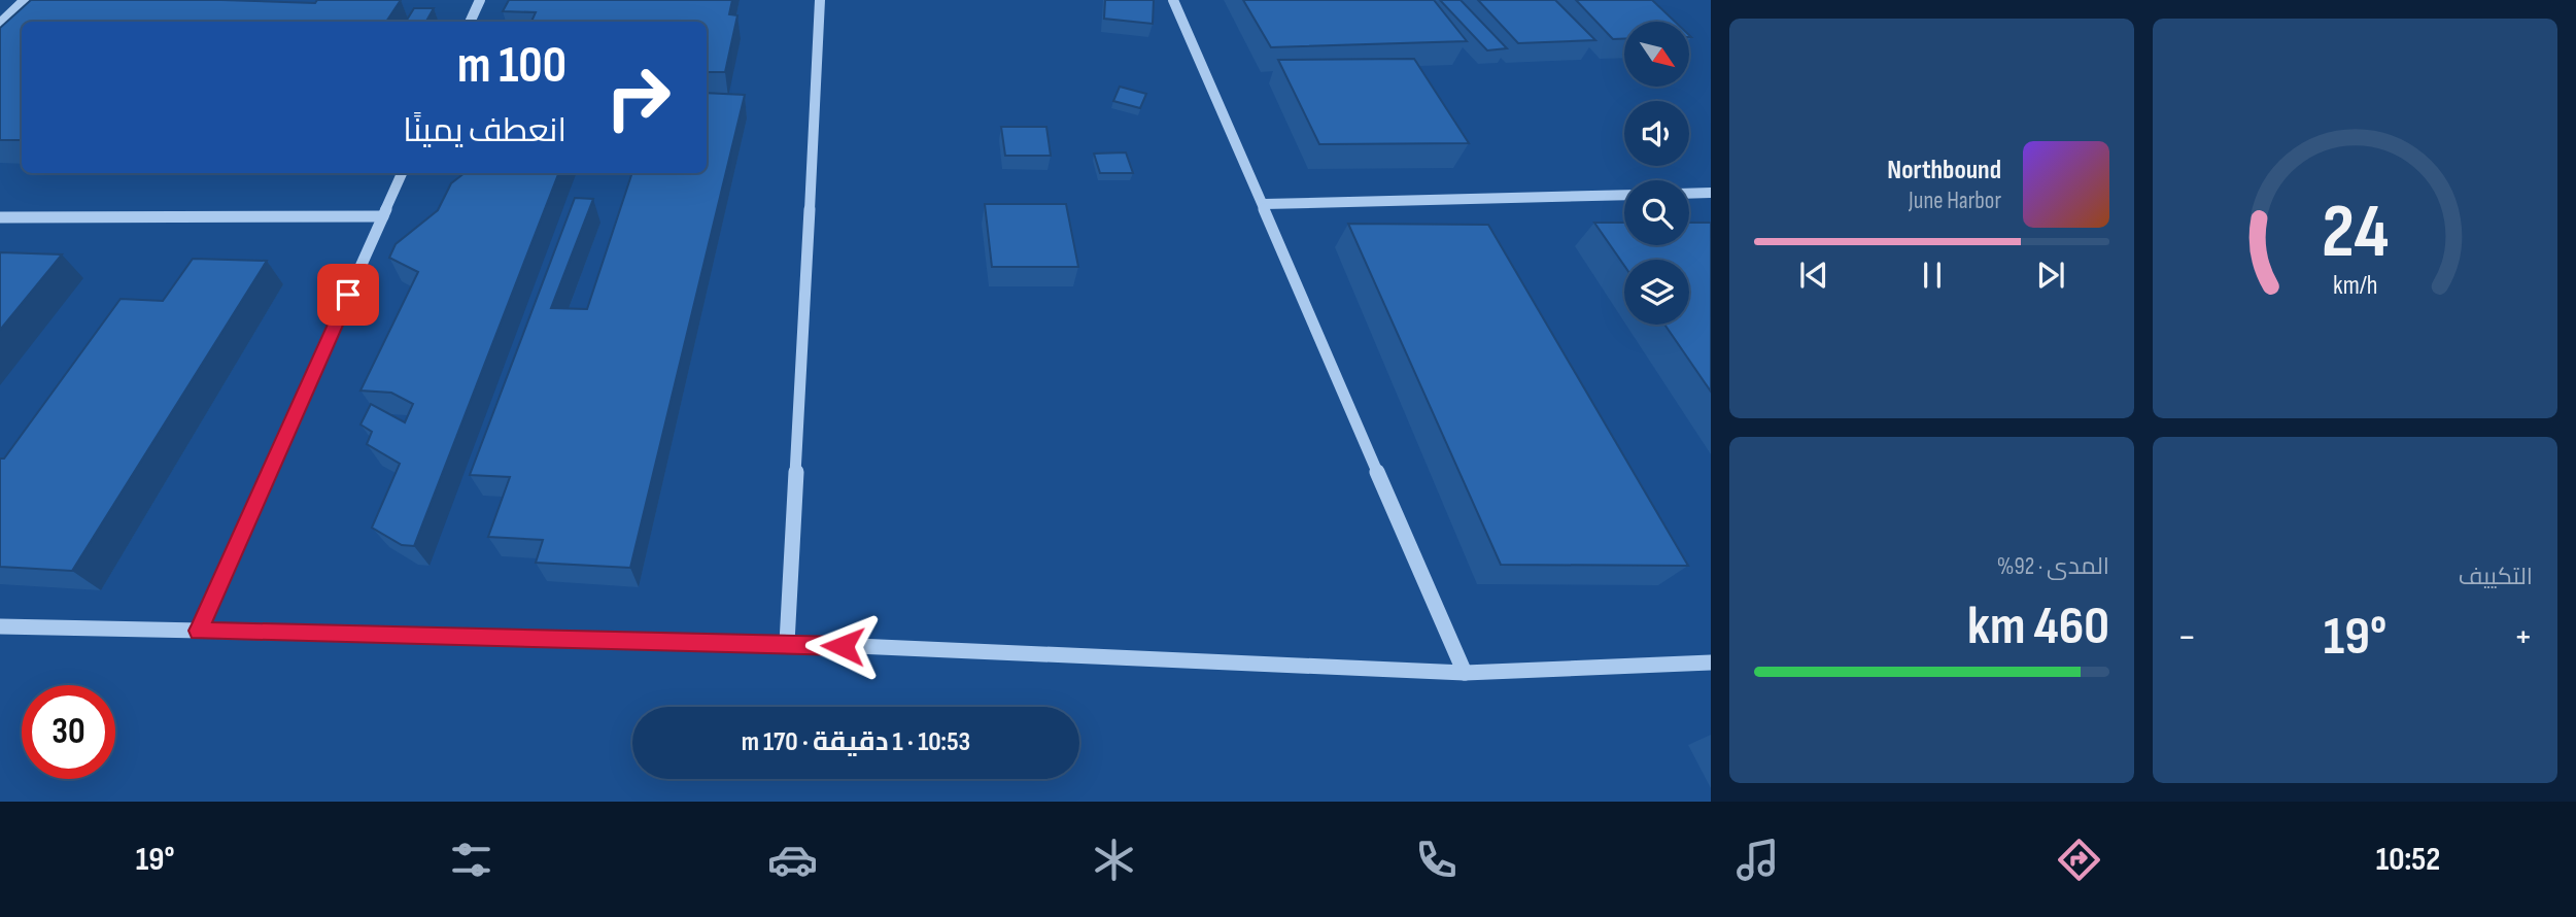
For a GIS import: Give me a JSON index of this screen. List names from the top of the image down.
{
  "north": "bottom right",
  "page": {
    "turn": ["100 m", "انعطف يمينًا"],
    "song": ["Northbound", "June Harbor"],
    "tile": [
      "التكييف",
      ["المدى · 92%", "460 km"]
    ],
    "heat": ["−", "19°", "+"],
    "limit": "30",
    "trip": "10:53 · 1 دقيقة · 170 m",
    "tabs": ["10:52", "19°"],
    "gauge": ["24", "km/h"]
  }
}
